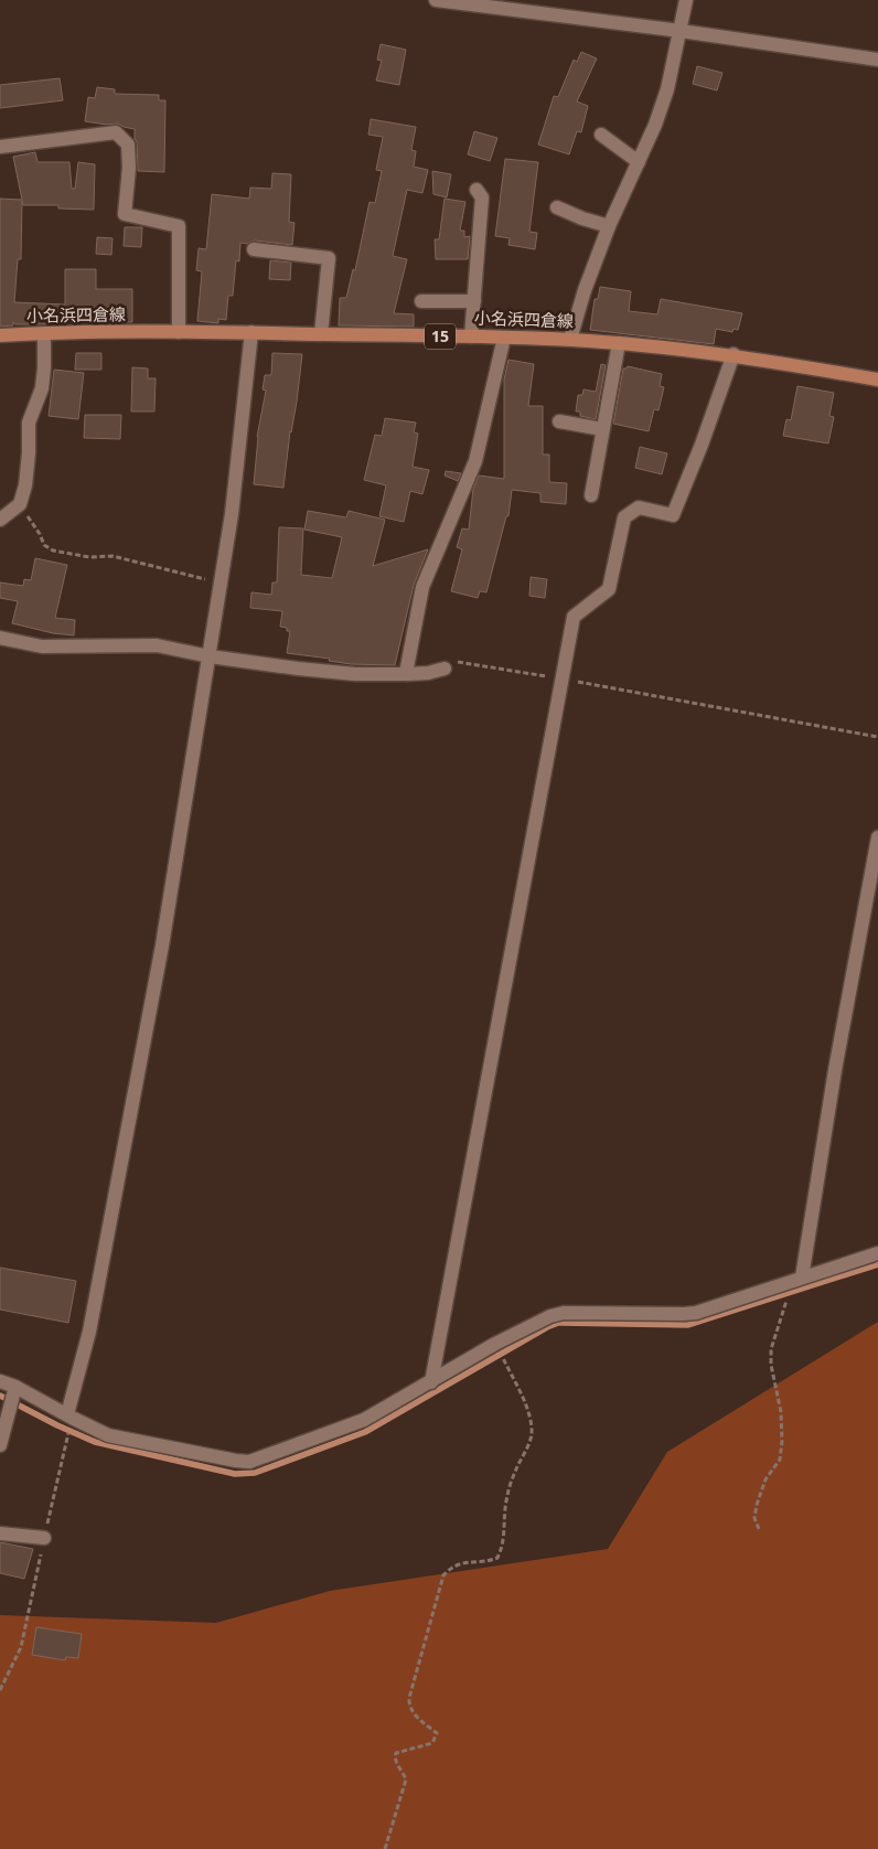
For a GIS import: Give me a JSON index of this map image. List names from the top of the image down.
{
  "streets": {
    "main road": ["小名浜四倉線", "15"]
  }
}
